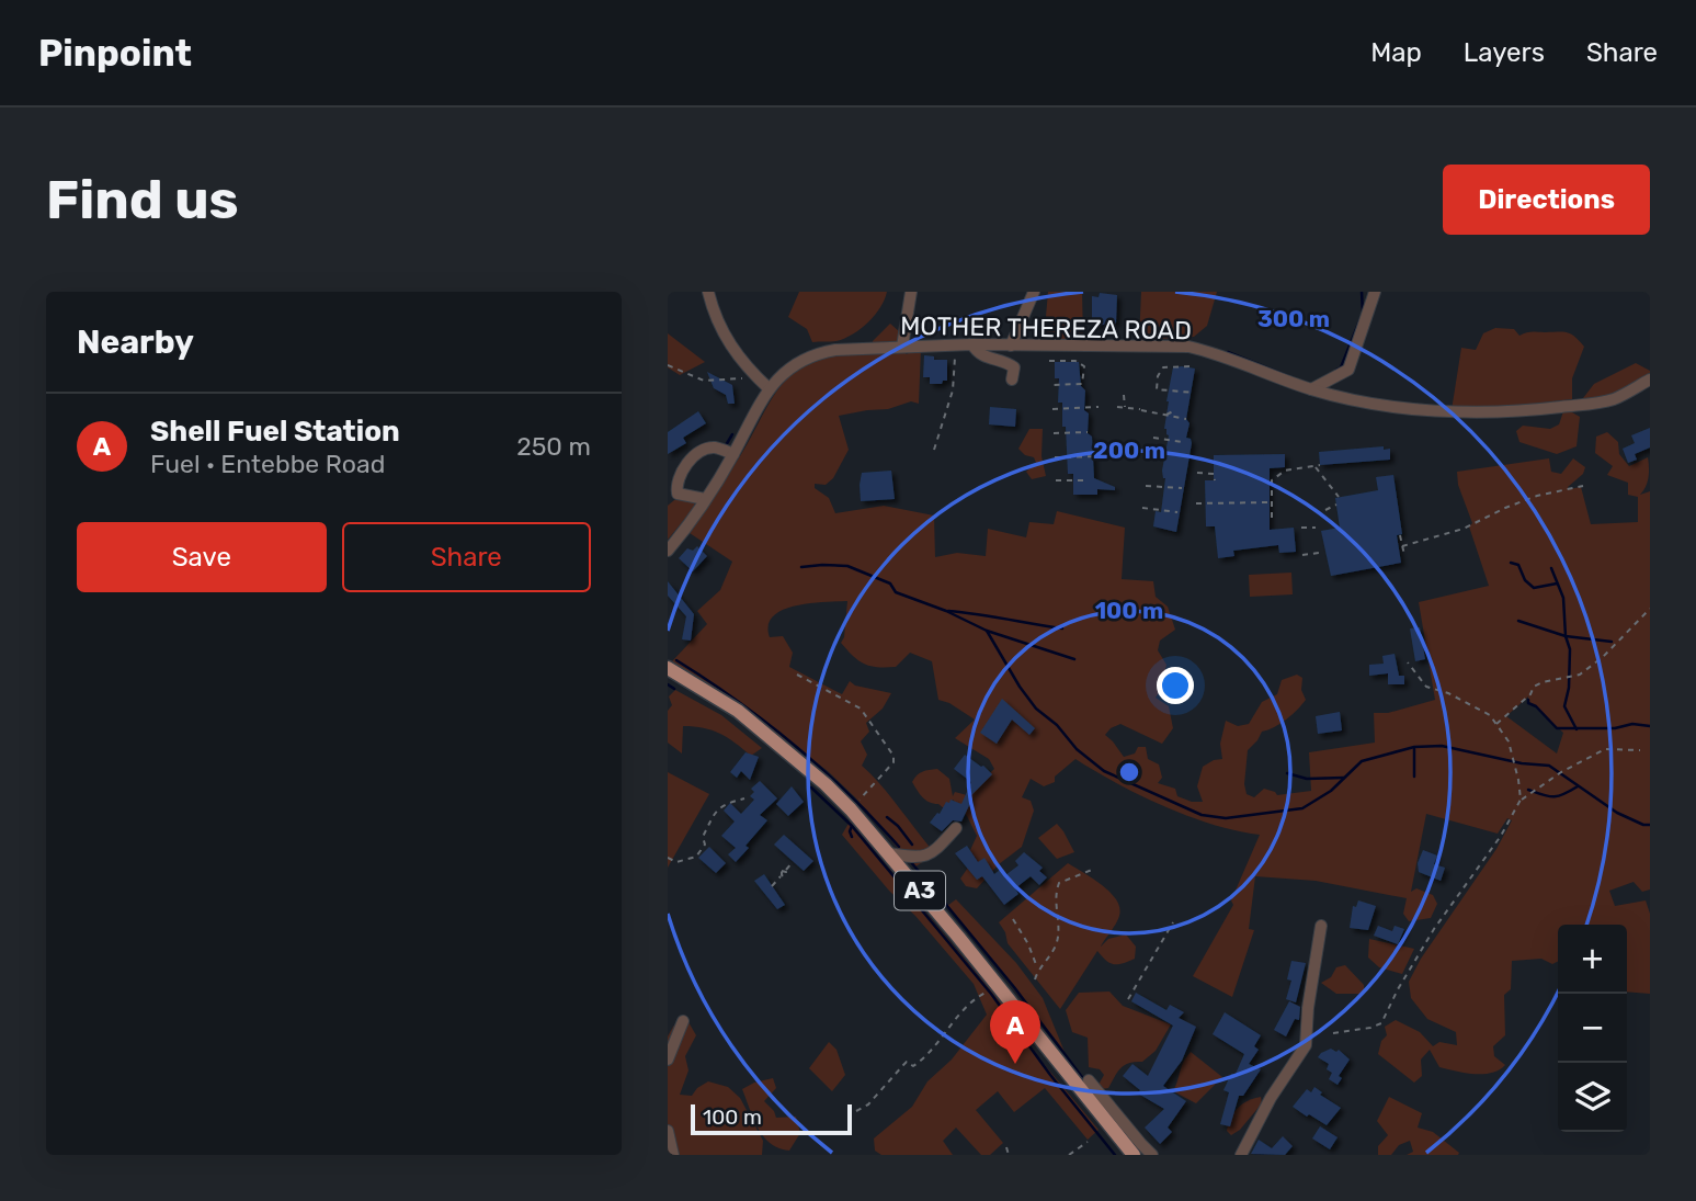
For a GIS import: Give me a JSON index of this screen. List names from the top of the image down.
{
  "streets": {
    "main road": ["A3"],
    "street": ["MOTHER THEREZA ROAD"]
  },
  "scale_bar": "100 m",
  "page": {
    "header": "Pinpoint",
    "nav": ["Map", "Layers", "Share"],
    "buttons": [
      "Directions",
      ["Save", "Share"]
    ],
    "title": "Find us",
    "heading": "Nearby",
    "list": [
      {
        "mark": "A",
        "name": "Shell Fuel Station",
        "note": "Fuel · Entebbe Road",
        "value": "250 m"
      }
    ],
    "map_buttons": ["+", "−"],
    "pins": "A",
    "scale": "100 m"
  },
  "rings": ["300 m", "200 m", "100 m"]
}
